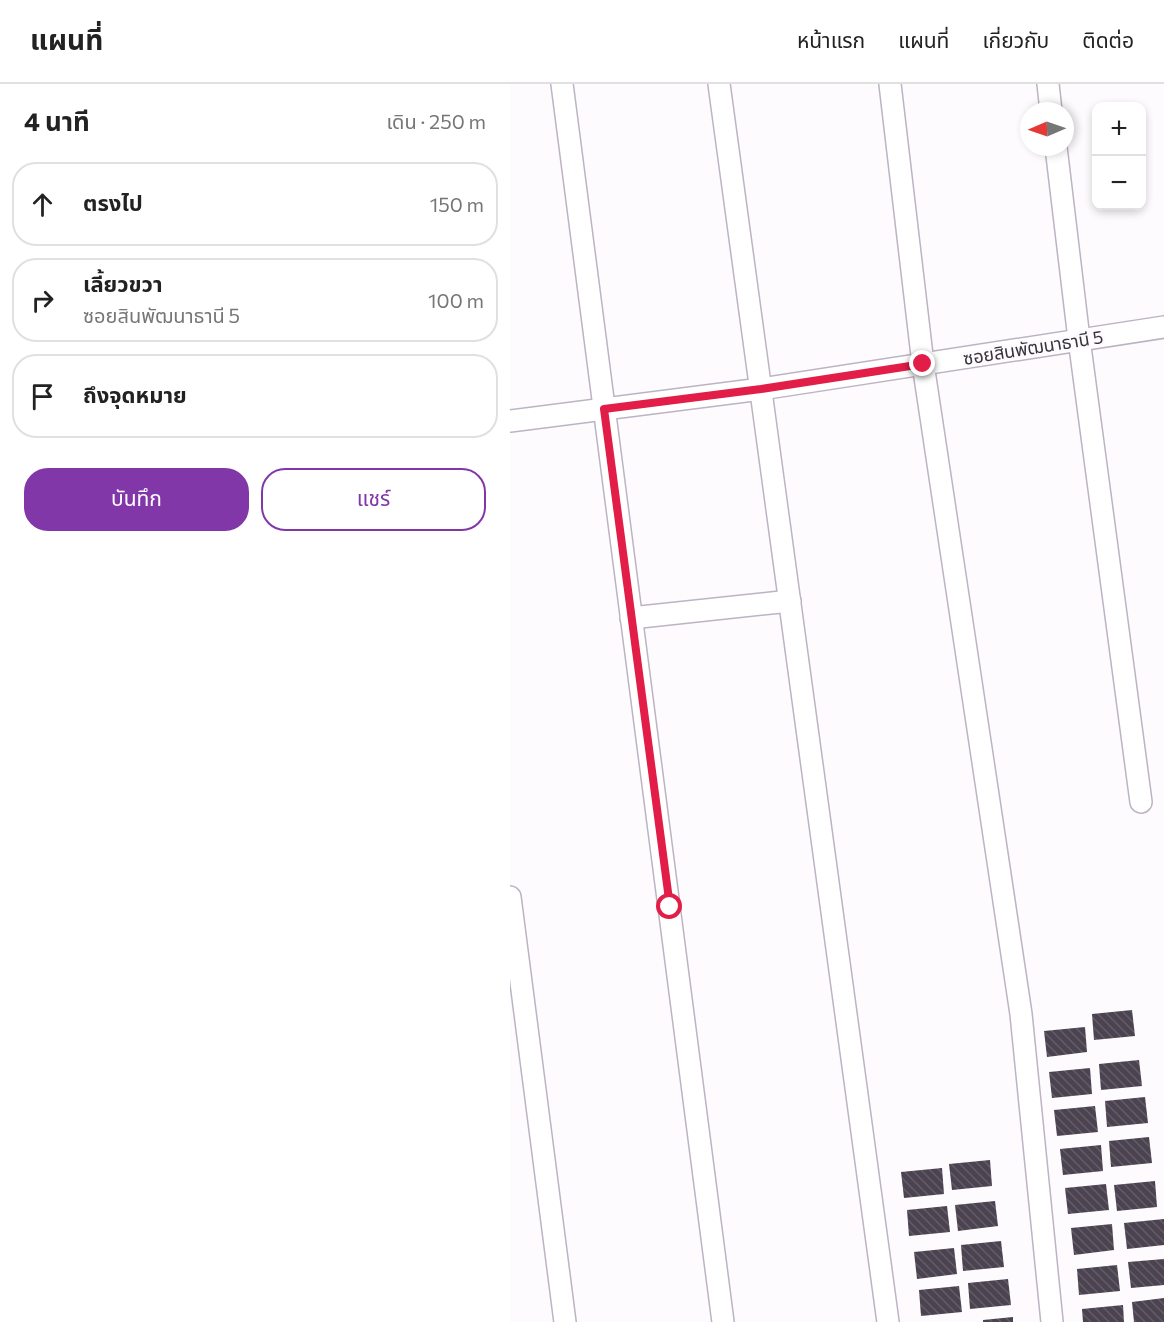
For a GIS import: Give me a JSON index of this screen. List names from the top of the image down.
{
  "streets": {
    "street": ["ซอยสินพัฒนาธานี 5"]
  },
  "north": "left",
  "page": {
    "header": "แผนที่",
    "nav": [
      "หน้าแรก",
      "แผนที่",
      "เกี่ยวกับ",
      "ติดต่อ"
    ],
    "heading": ["4 นาที", "เดิน · 250 m"],
    "map_buttons": ["+", "−"],
    "list": [
      ["ตรงไป", "150 m"],
      ["เลี้ยวขวา", "ซอยสินพัฒนาธานี 5", "100 m"],
      "ถึงจุดหมาย"
    ],
    "buttons": ["บันทึก", "แชร์"]
  }
}
